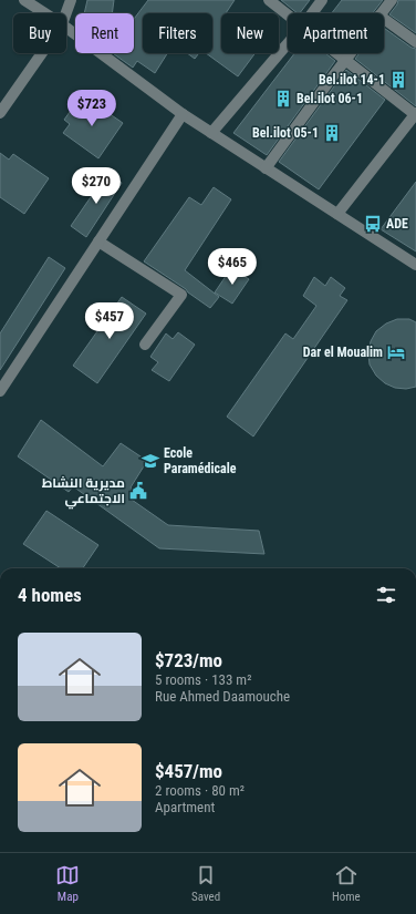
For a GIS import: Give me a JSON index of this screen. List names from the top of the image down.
{
  "places": {
    "building": ["Bel.ilot 14-1", "Bel.ilot 06-1", "Bel.ilot 05-1"],
    "bus stop": ["ADE"],
    "hotel": ["Dar el Moualim"],
    "school or university": ["Ecole Paramédicale"],
    "public building": ["مديرية النشاط الاجتماعي"]
  },
  "page": {
    "chip": [
      "Buy",
      "Rent",
      "Filters",
      "New",
      "Apartment"
    ],
    "price": [
      "$723",
      "$270",
      "$465",
      "$457"
    ],
    "heading": "4 homes",
    "list": [
      {
        "name": "$723/mo",
        "note": "5 rooms · 133 m² · Rue Ahmed Daamouche"
      },
      {
        "name": "$457/mo",
        "note": "2 rooms · 80 m² · Apartment"
      }
    ],
    "tabs": ["Map", "Saved", "Home"]
  }
}
